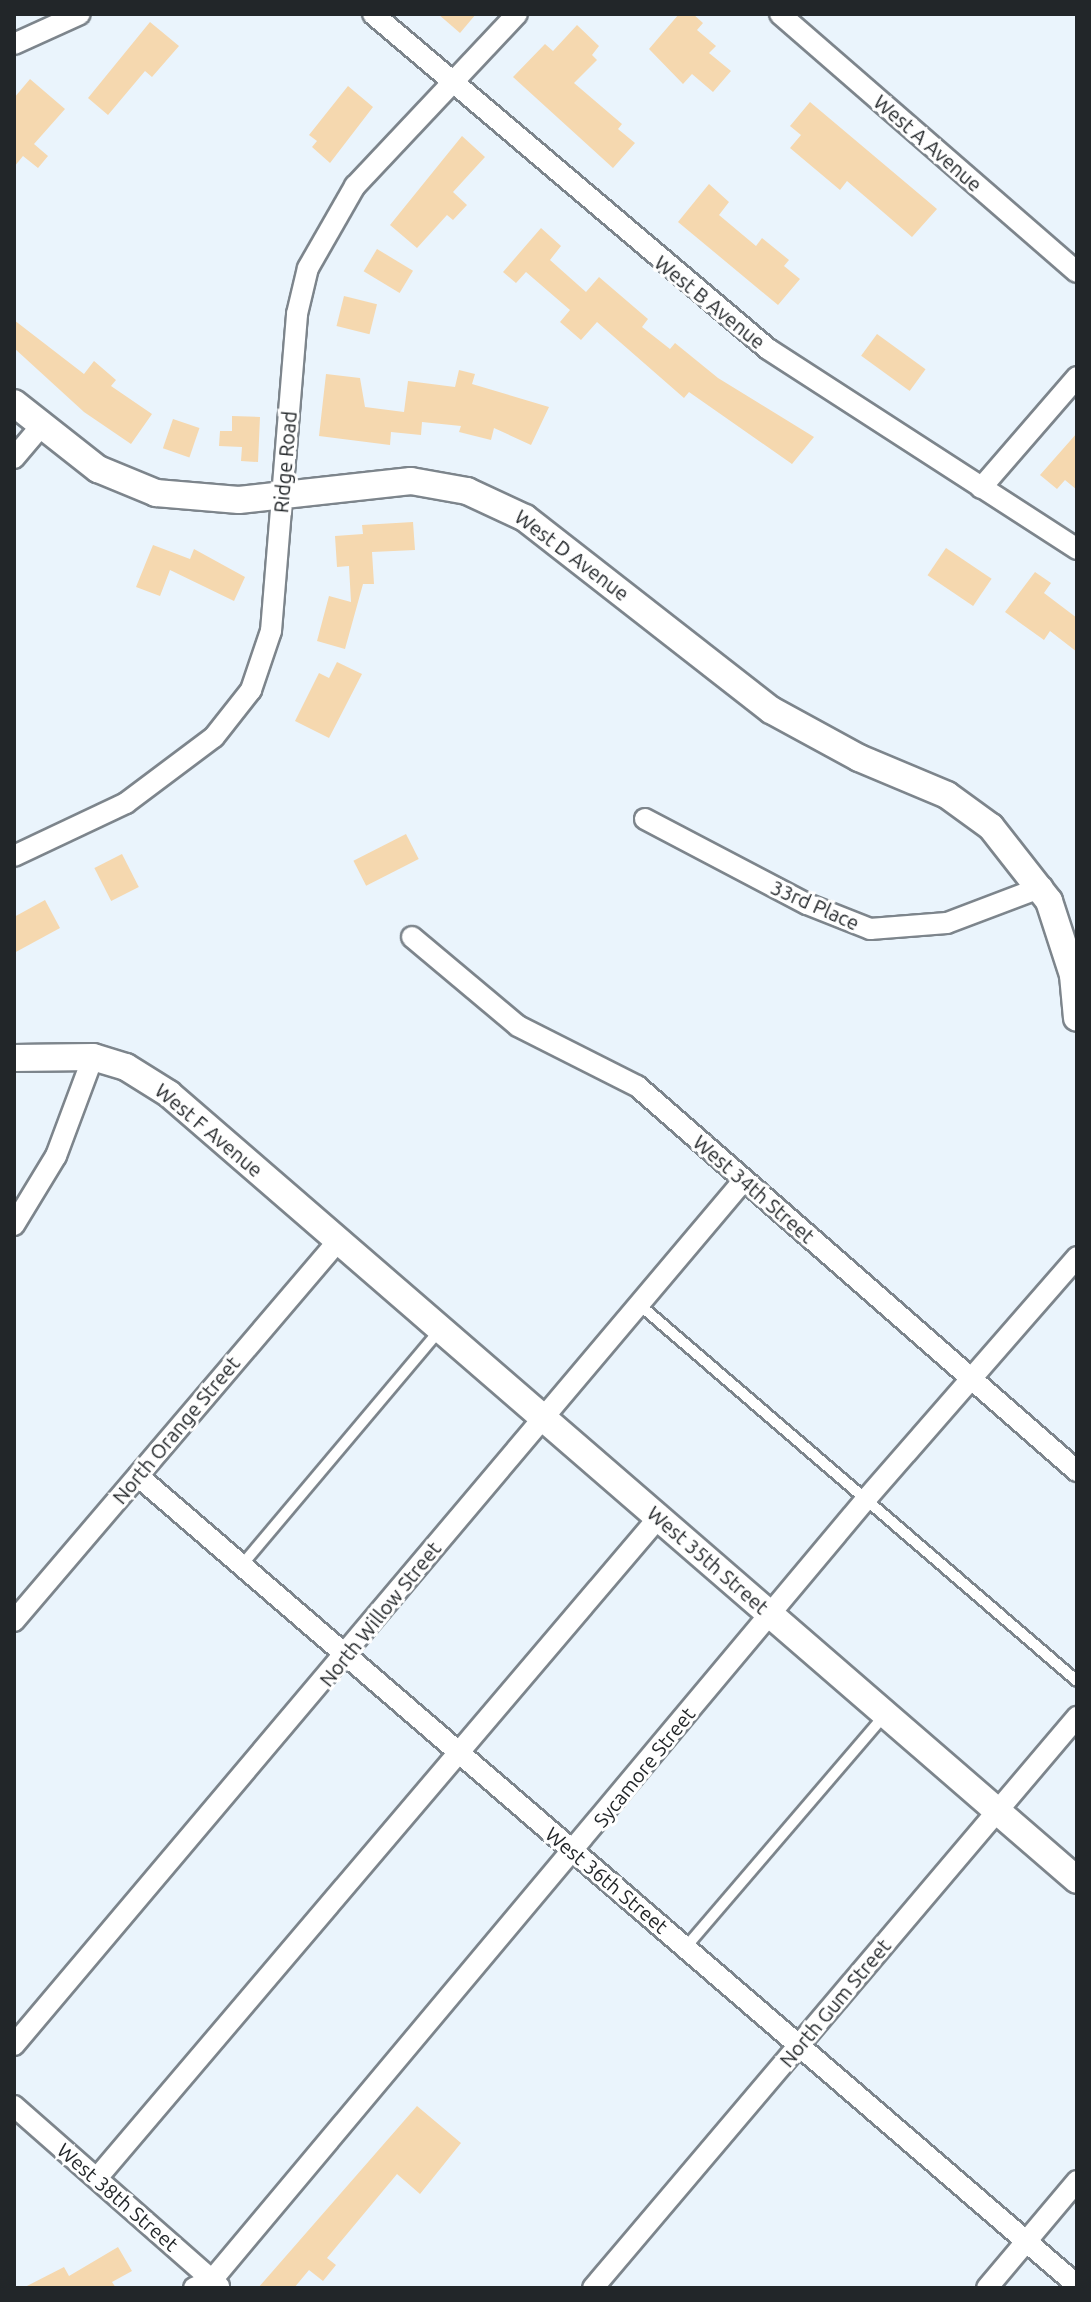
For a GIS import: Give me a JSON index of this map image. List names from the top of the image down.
{
  "streets": {
    "street": [
      "West A Avenue",
      "West B Avenue",
      "Ridge Road",
      "West D Avenue",
      "33rd Place",
      "West F Avenue",
      "West 34th Street",
      "North Orange Street",
      "West 35th Street",
      "North Willow Street",
      "Sycamore Street",
      "West 36th Street",
      "North Gum Street",
      "West 38th Street"
    ]
  },
  "crossings": [
    ["West B Avenue", "Ridge Road"],
    ["Ridge Road", "West D Avenue"],
    ["West D Avenue", "33rd Place"],
    ["West F Avenue", "North Orange Street"],
    ["West F Avenue", "West 35th Street"],
    ["West 34th Street", "North Willow Street"],
    ["West 34th Street", "Sycamore Street"],
    ["North Orange Street", "West 35th Street"],
    ["North Orange Street", "West 36th Street"],
    ["West 35th Street", "North Willow Street"],
    ["West 35th Street", "Sycamore Street"],
    ["West 35th Street", "North Gum Street"],
    ["North Willow Street", "West 36th Street"],
    ["Sycamore Street", "West 36th Street"],
    ["Sycamore Street", "West 38th Street"],
    ["West 36th Street", "North Gum Street"]
  ]
}
